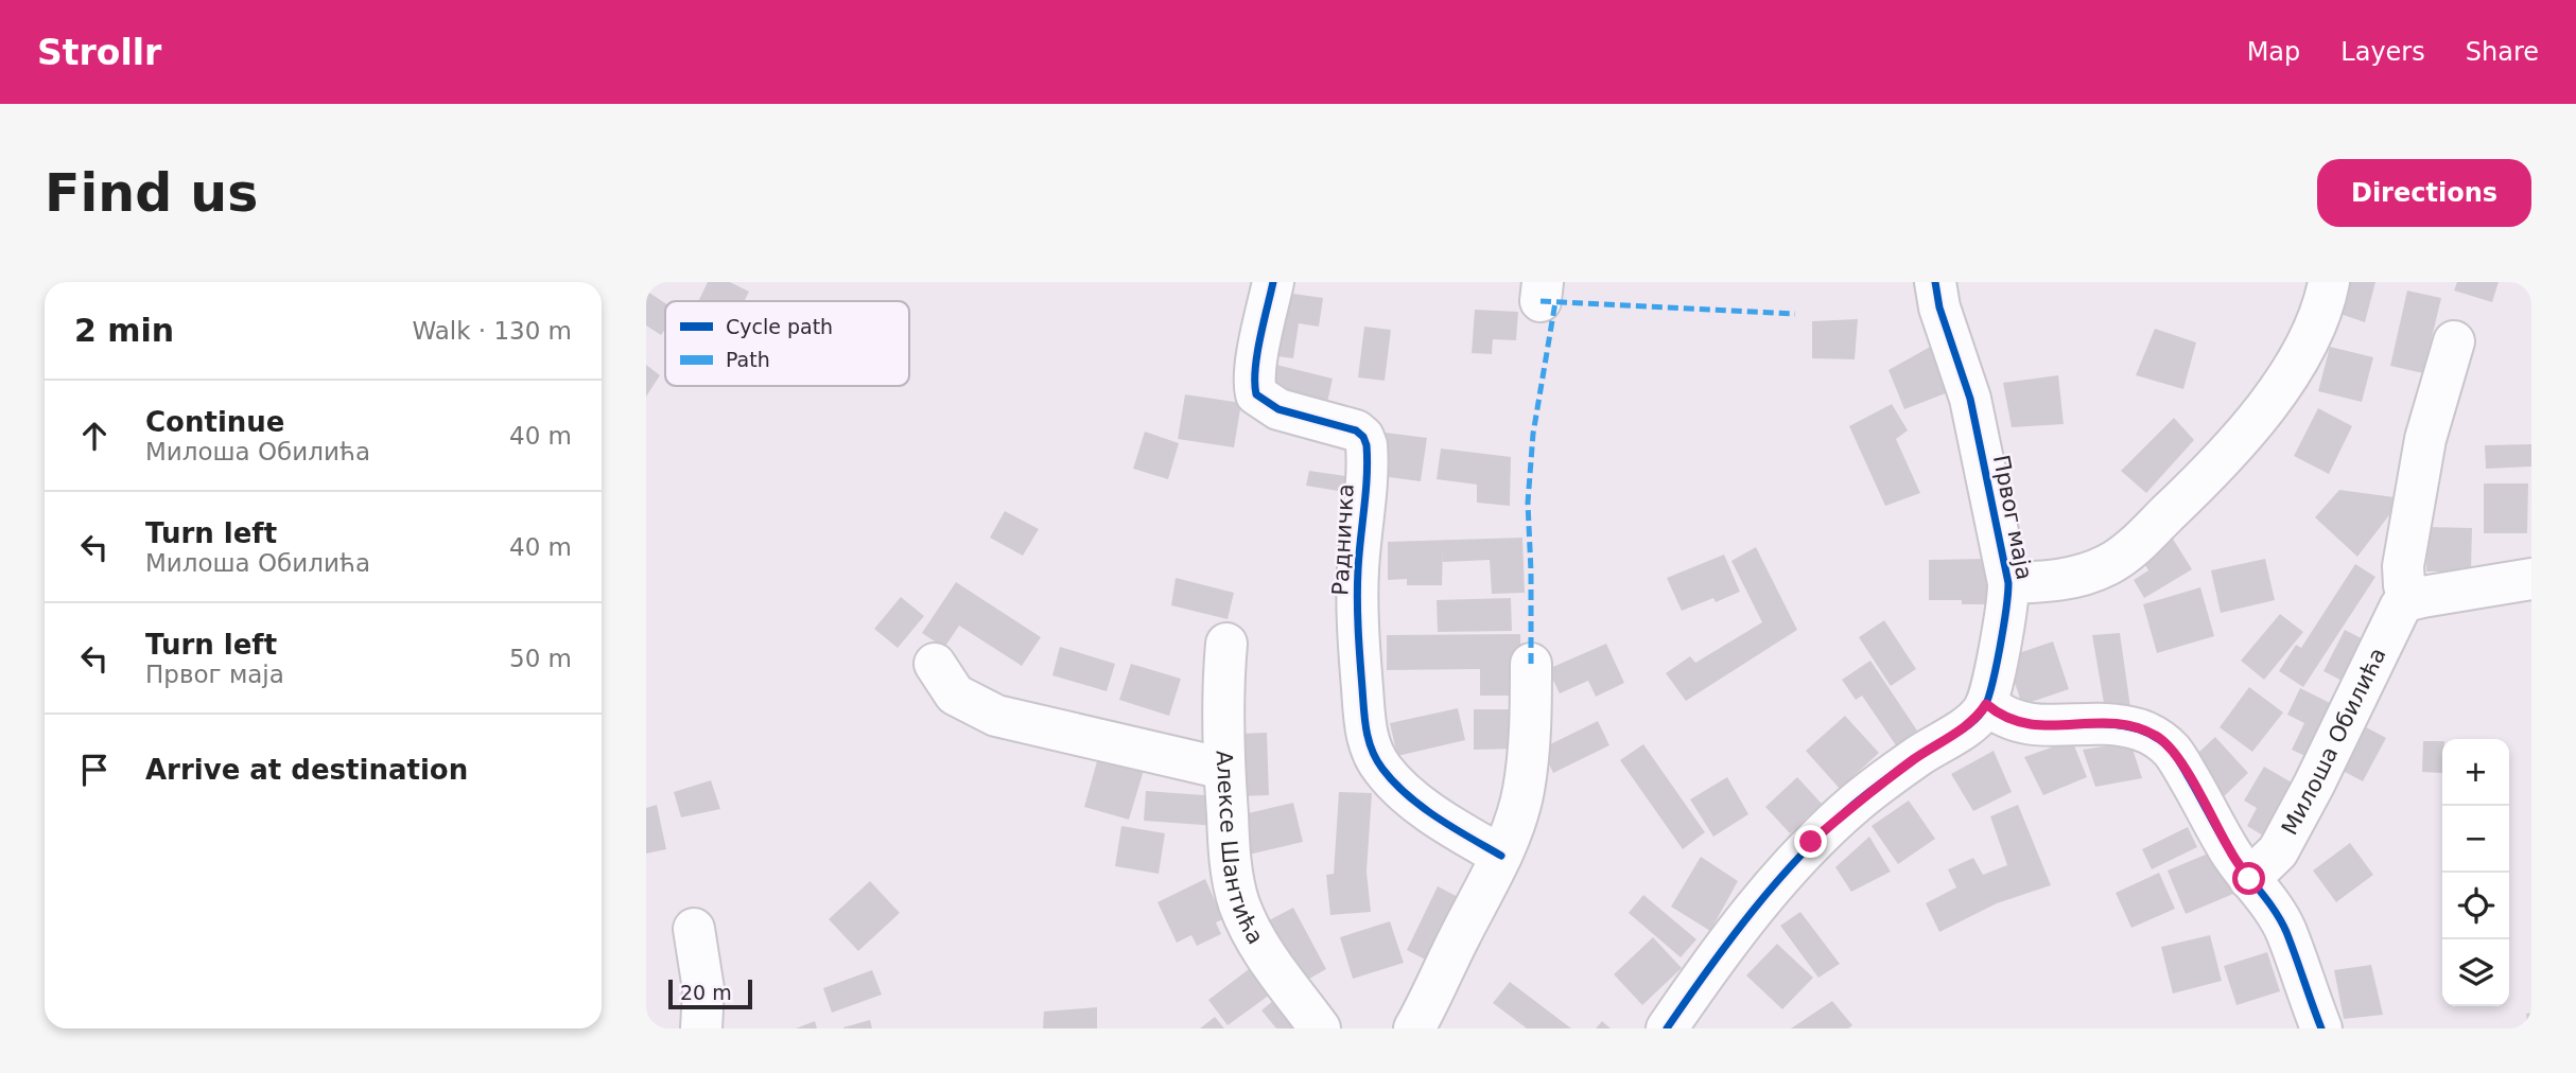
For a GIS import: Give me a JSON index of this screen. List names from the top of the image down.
{
  "streets": {
    "street": [
      "Првог маја",
      "Радничка",
      "Милоша Обилића",
      "Алексе Шантића"
    ]
  },
  "legend": ["Cycle path", "Path"],
  "scale_bar": "20 m",
  "page": {
    "header": "Strollr",
    "nav": ["Map", "Layers", "Share"],
    "buttons": "Directions",
    "title": "Find us",
    "heading": ["2 min", "Walk · 130 m"],
    "list": [
      ["Continue", "Милоша Обилића", "40 m"],
      ["Turn left", "Милоша Обилића", "40 m"],
      ["Turn left", "Првог маја", "50 m"],
      "Arrive at destination"
    ],
    "map_buttons": ["+", "−"],
    "scale": "20 m"
  }
}
